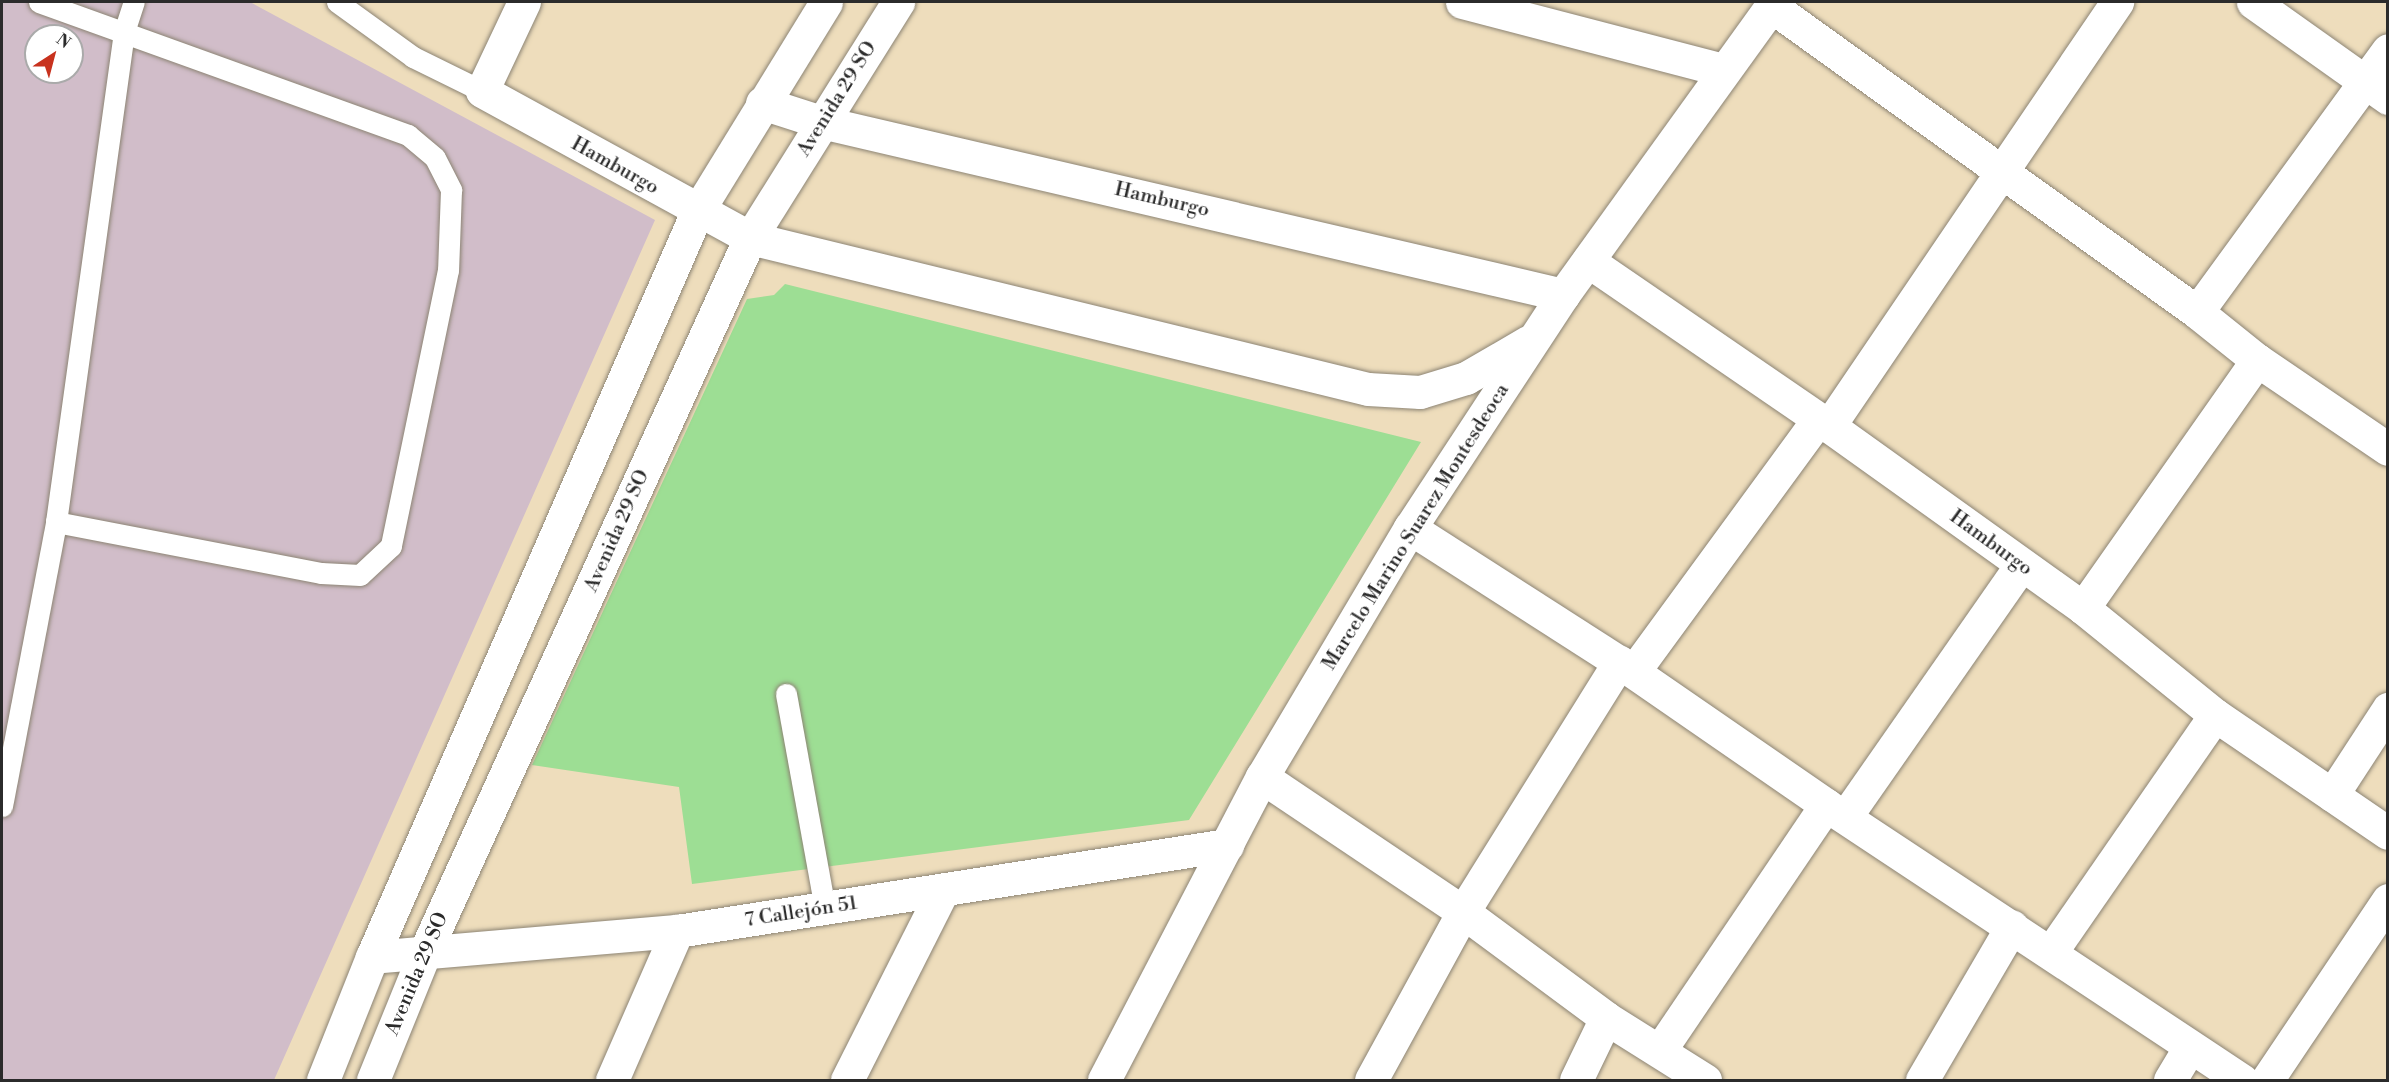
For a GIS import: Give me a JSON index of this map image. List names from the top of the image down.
{
  "streets": {
    "street": [
      "Avenida 29 SO",
      "Hamburgo",
      "Marcelo Marino Suarez Montesdeoca",
      "7 Callejón 51"
    ]
  },
  "crossings": [
    ["Avenida 29 SO", "Hamburgo"],
    ["Avenida 29 SO", "7 Callejón 51"],
    ["Hamburgo", "Marcelo Marino Suarez Montesdeoca"],
    ["Marcelo Marino Suarez Montesdeoca", "7 Callejón 51"]
  ],
  "north": "top right"
}
